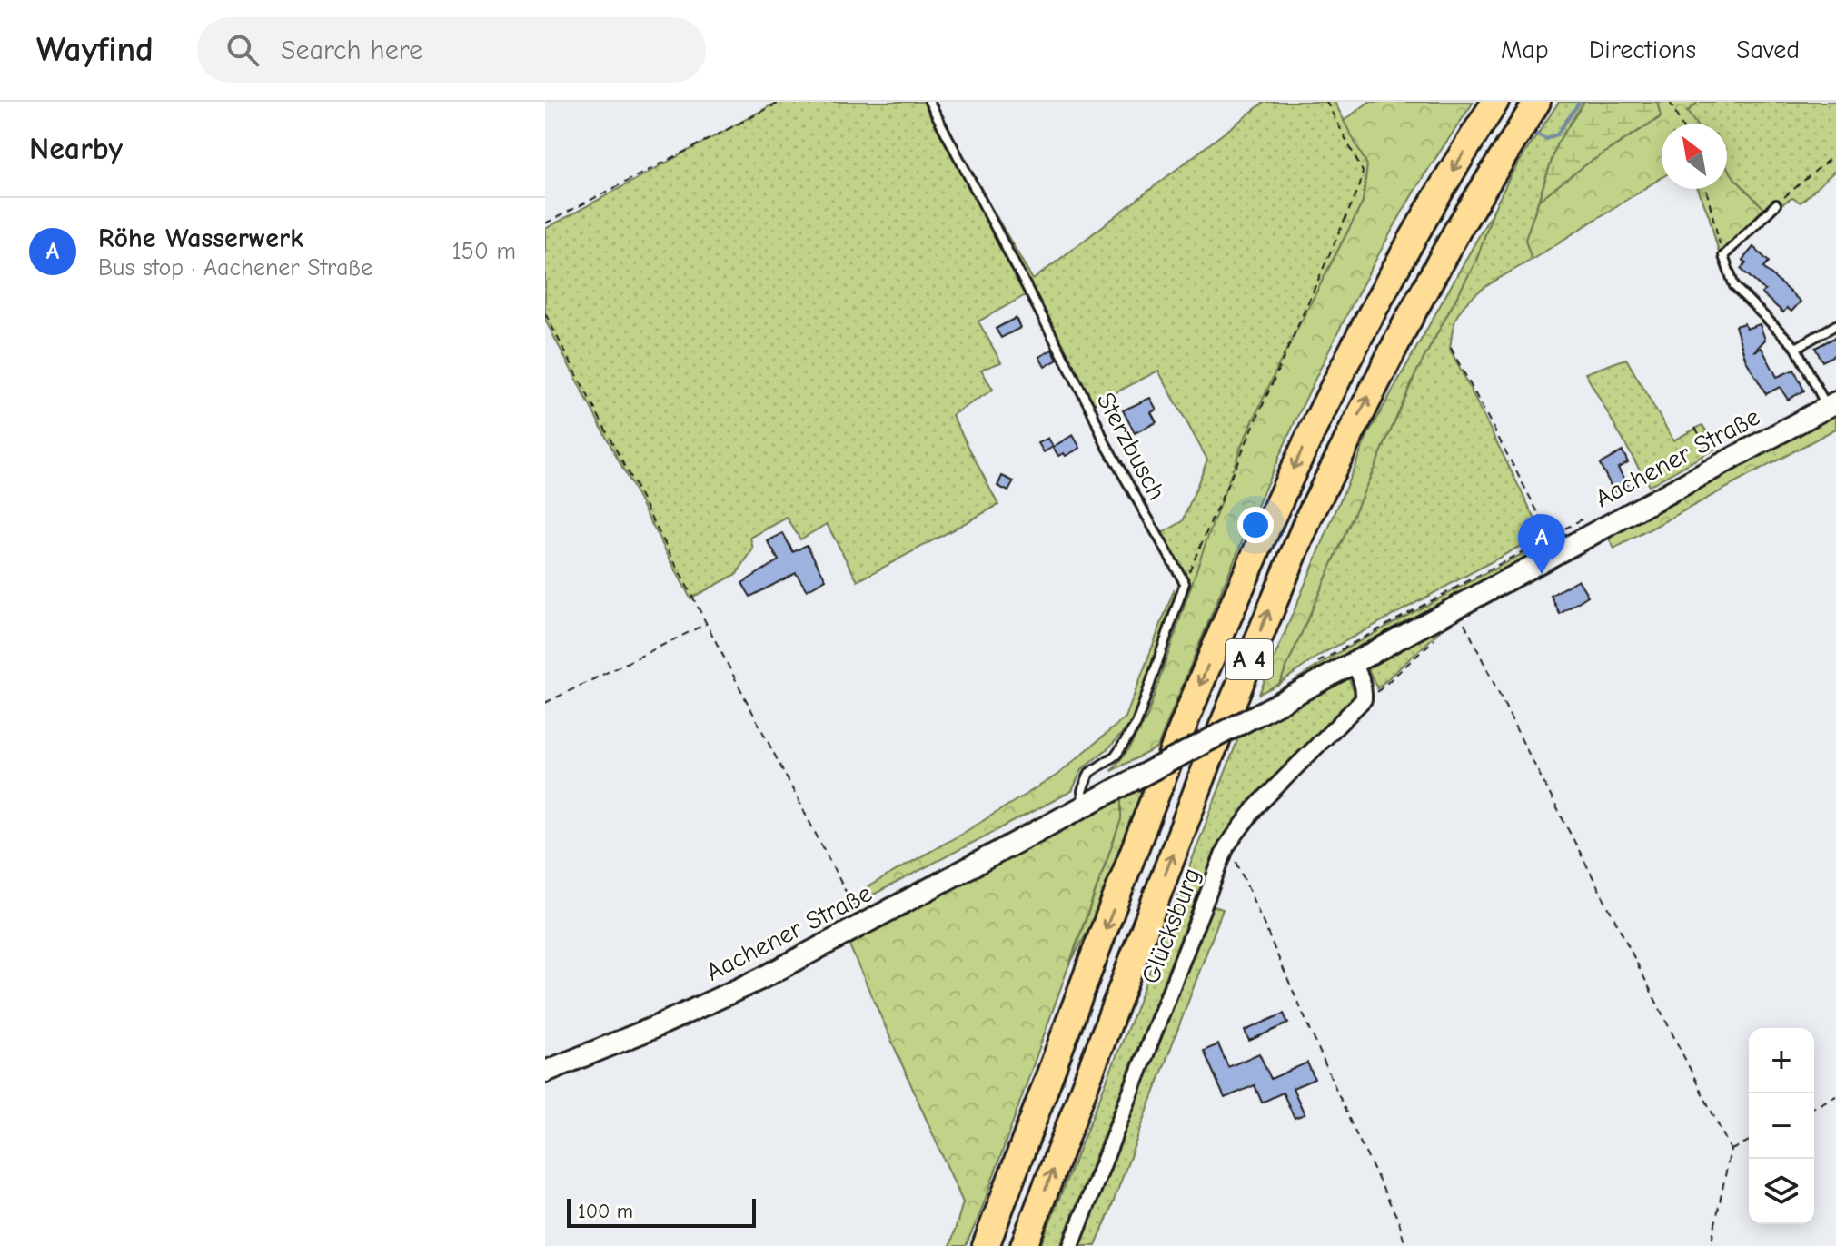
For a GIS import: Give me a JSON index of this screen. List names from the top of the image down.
{
  "streets": {
    "highway": ["A 4"],
    "main road": ["Aachener Straße"],
    "street": ["Glücksburg"],
    "lane": ["Sterzbusch"]
  },
  "scale_bar": "100 m",
  "north": "top left",
  "page": {
    "header": "Wayfind",
    "search": "Search here",
    "nav": ["Map", "Directions", "Saved"],
    "heading": "Nearby",
    "list": [
      {
        "mark": "A",
        "name": "Röhe Wasserwerk",
        "note": "Bus stop · Aachener Straße",
        "value": "150 m"
      }
    ],
    "pins": "A",
    "map_buttons": ["+", "−"],
    "scale": "100 m"
  }
}
